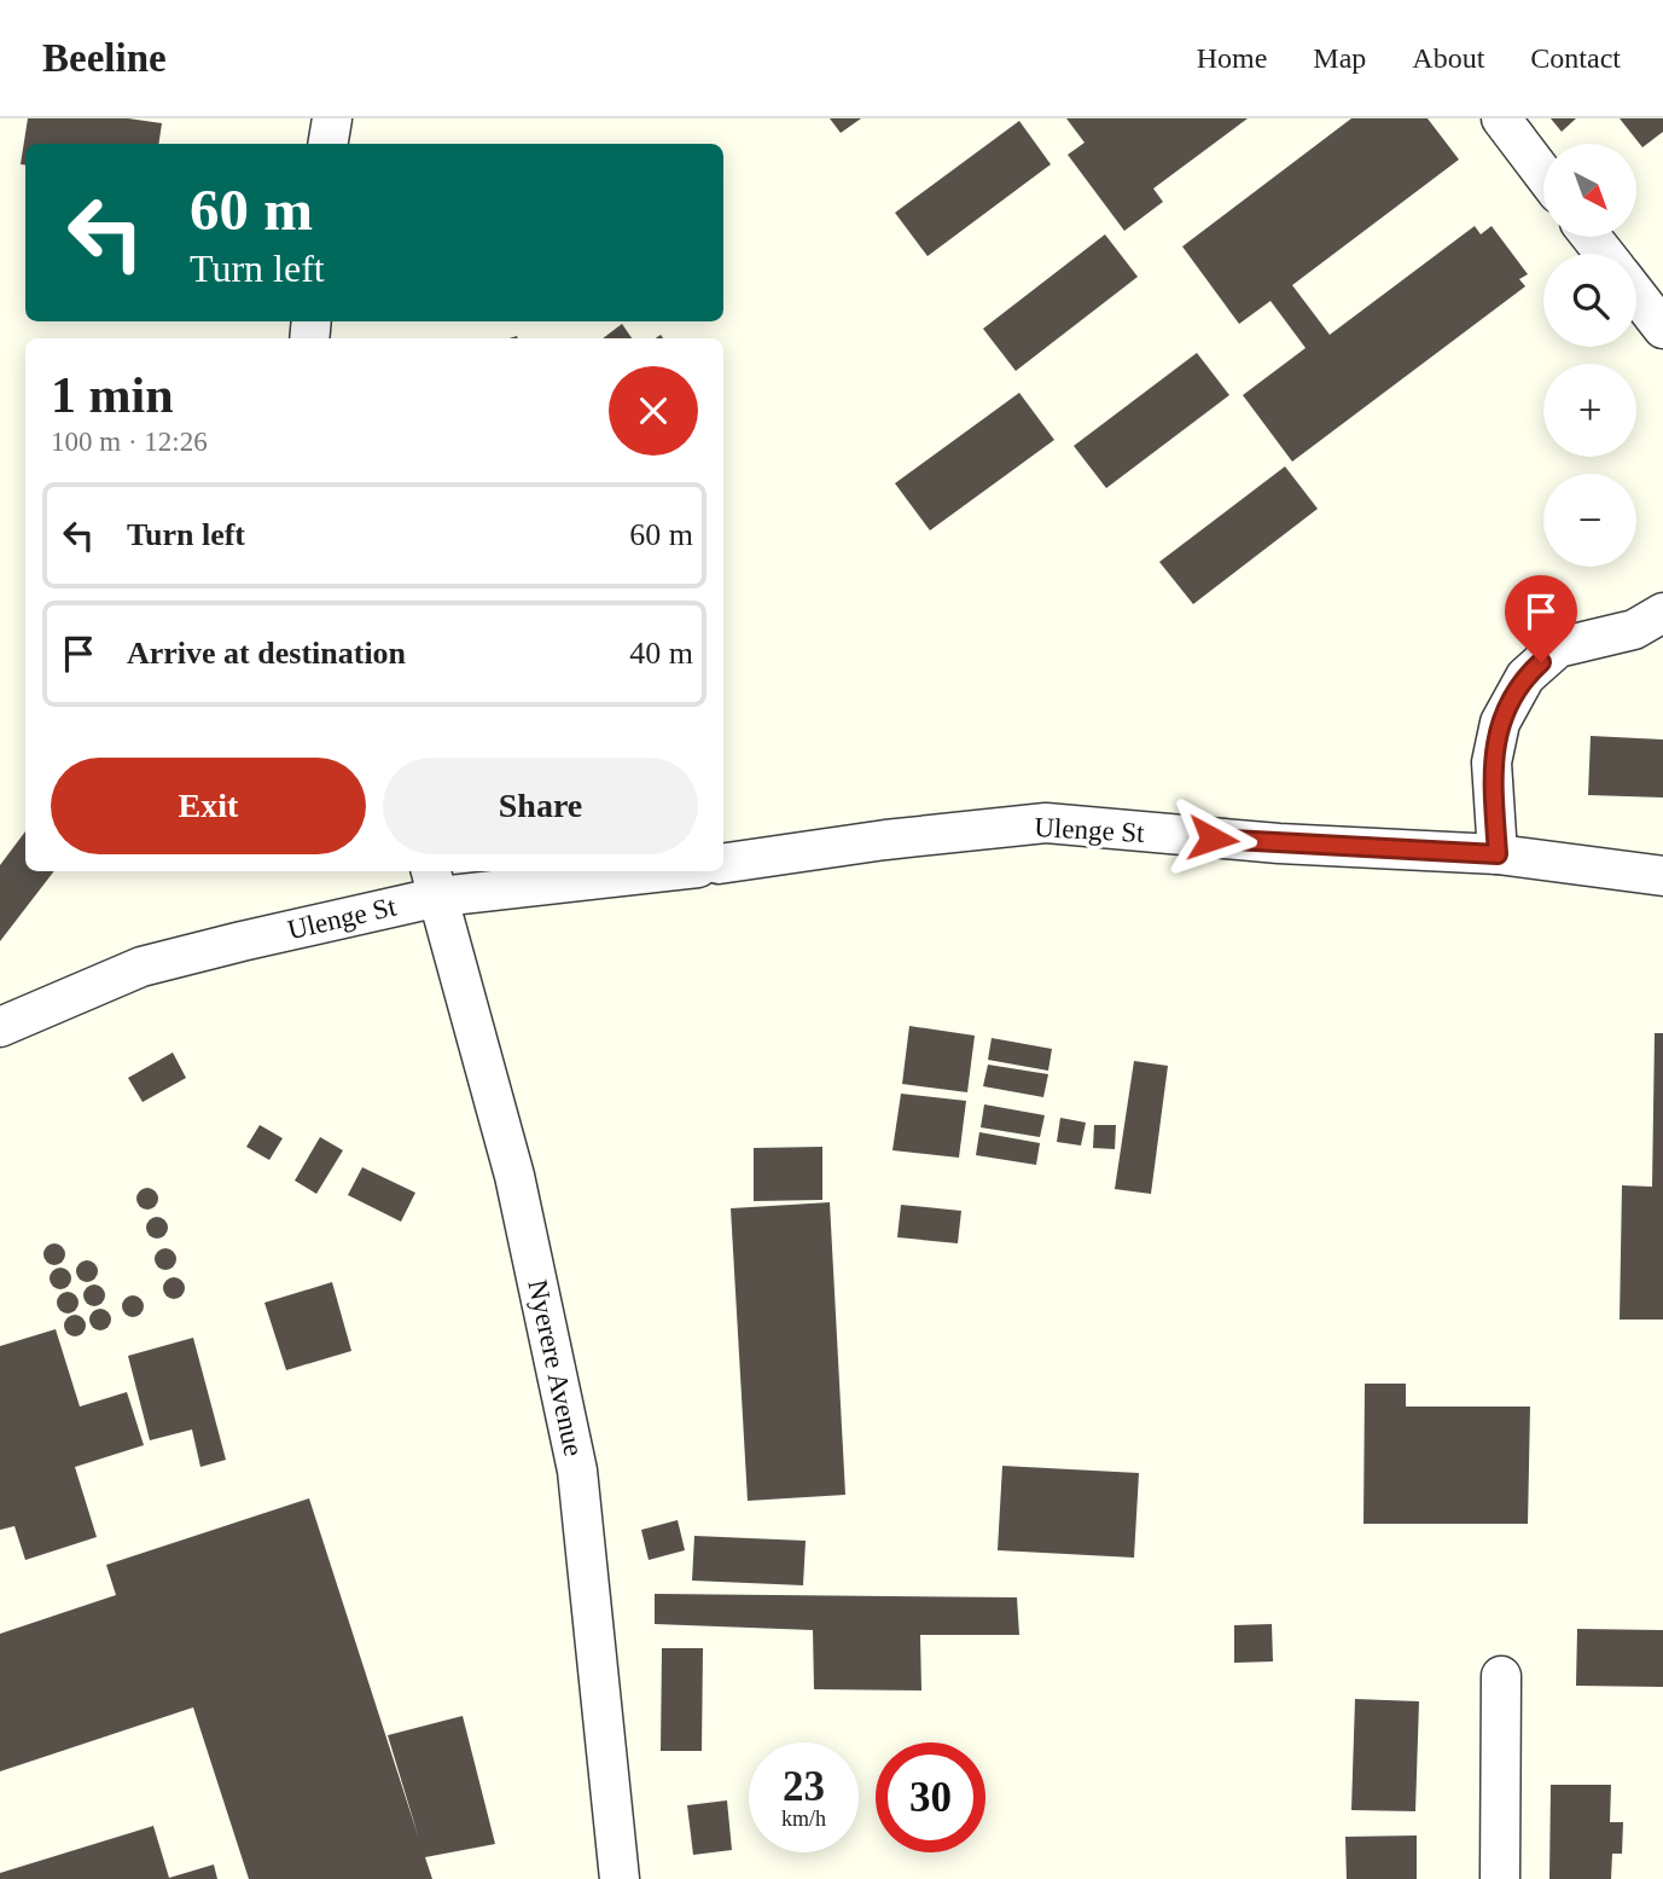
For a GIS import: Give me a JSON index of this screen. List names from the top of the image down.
{
  "streets": {
    "street": ["Ulenge St", "Nyerere Avenue"]
  },
  "crossings": [
    ["Ulenge St", "Nyerere Avenue"]
  ],
  "north": "bottom right",
  "page": {
    "header": "Beeline",
    "nav": [
      "Home",
      "Map",
      "About",
      "Contact"
    ],
    "map_buttons": ["+", "−"],
    "turn": ["60 m", "Turn left"],
    "heading": ["1 min", "100 m · 12:26"],
    "list": [
      {
        "name": "Turn left",
        "value": "60 m"
      },
      {
        "name": "Arrive at destination",
        "value": "40 m"
      }
    ],
    "buttons": ["Exit", "Share"],
    "speed": "23 km/h",
    "limit": "30"
  }
}
